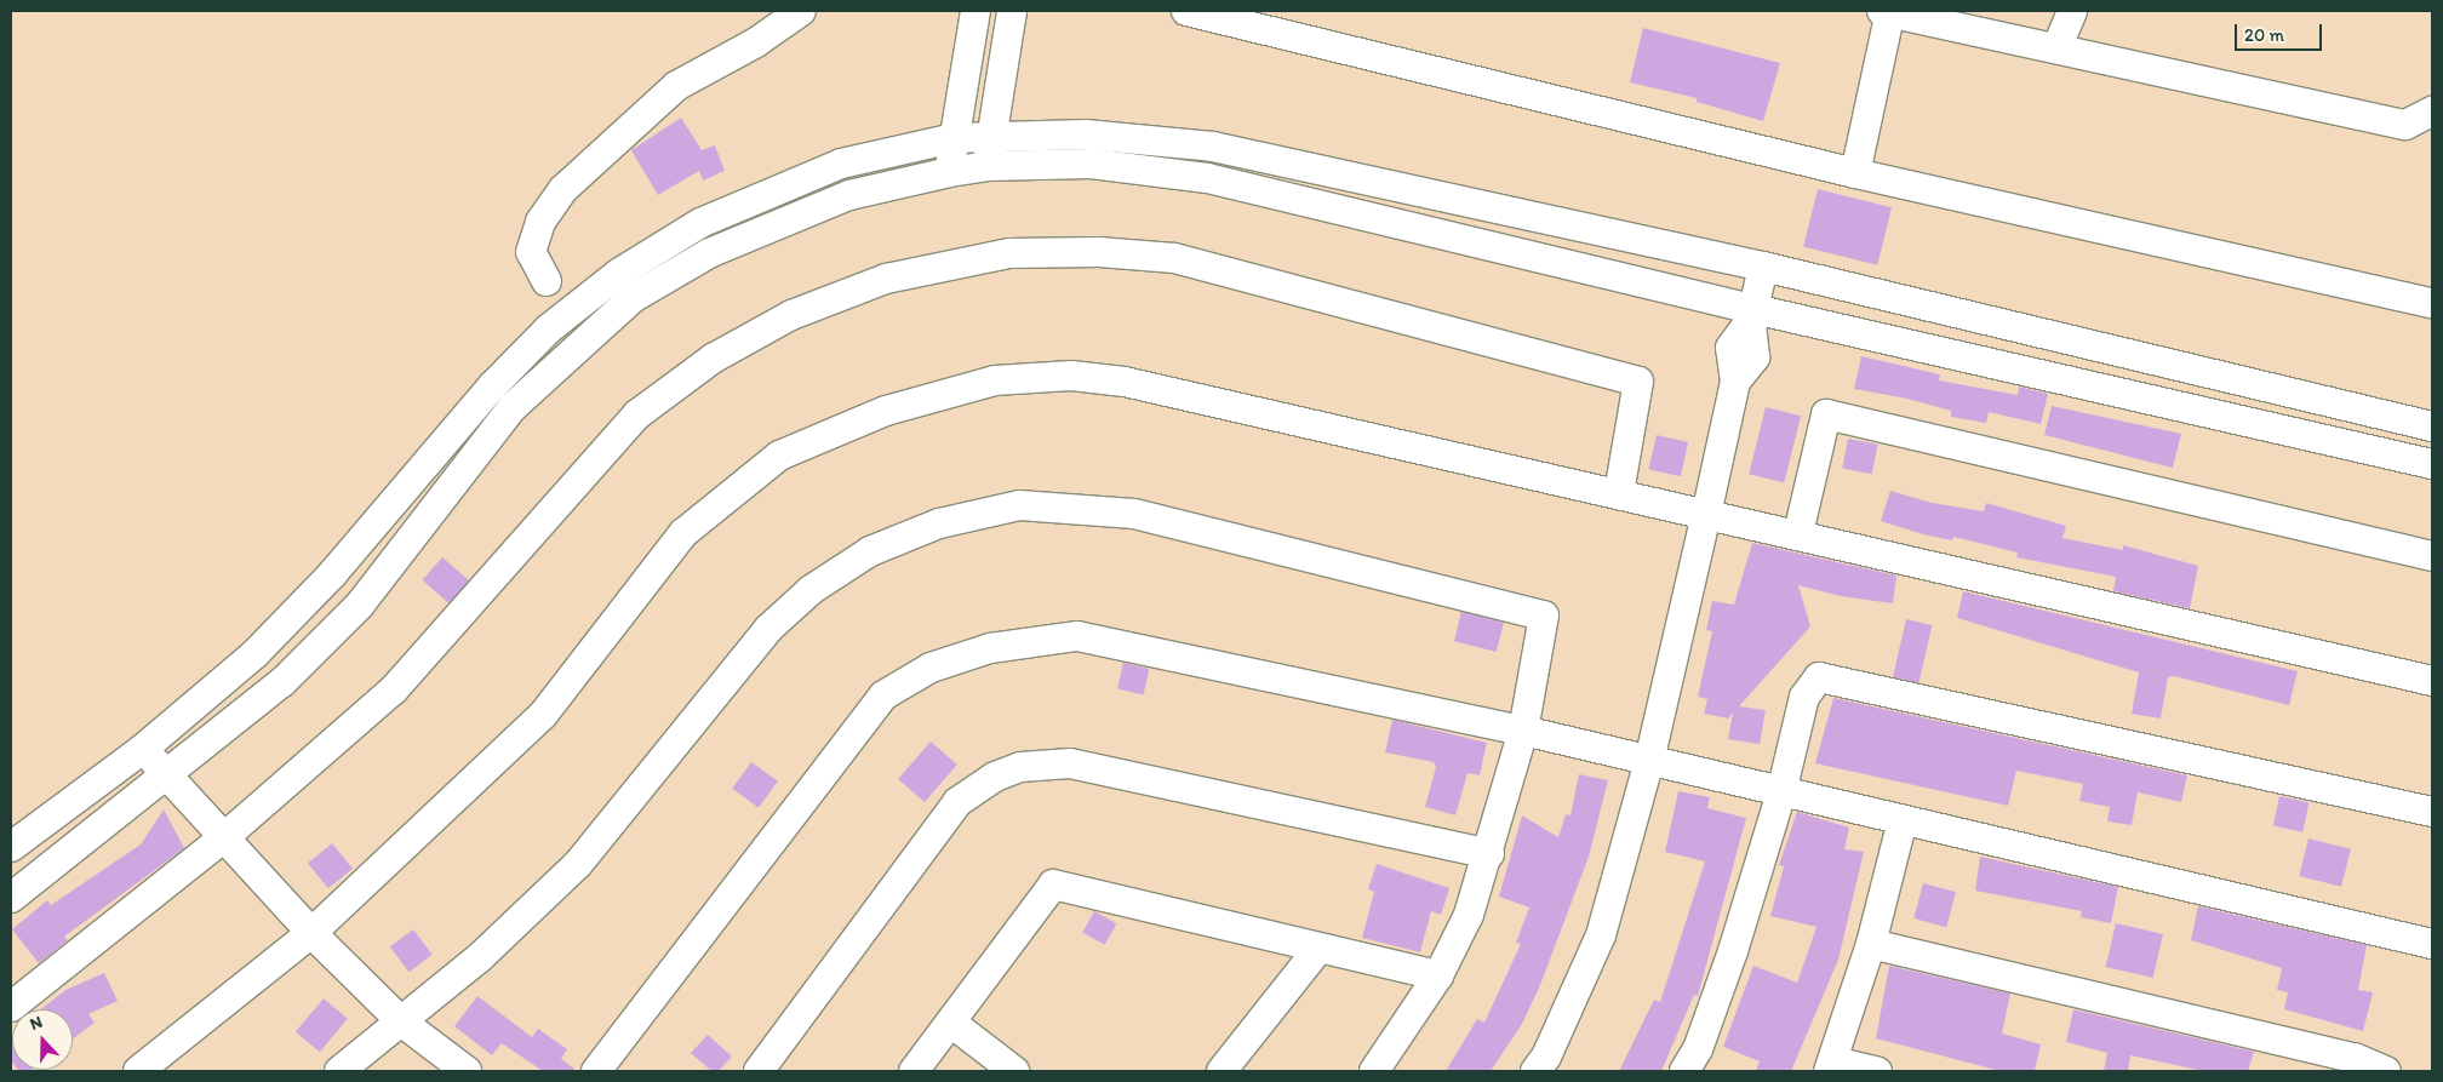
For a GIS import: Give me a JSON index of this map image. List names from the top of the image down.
{
  "scale_bar": "20 m",
  "north": "top"
}
